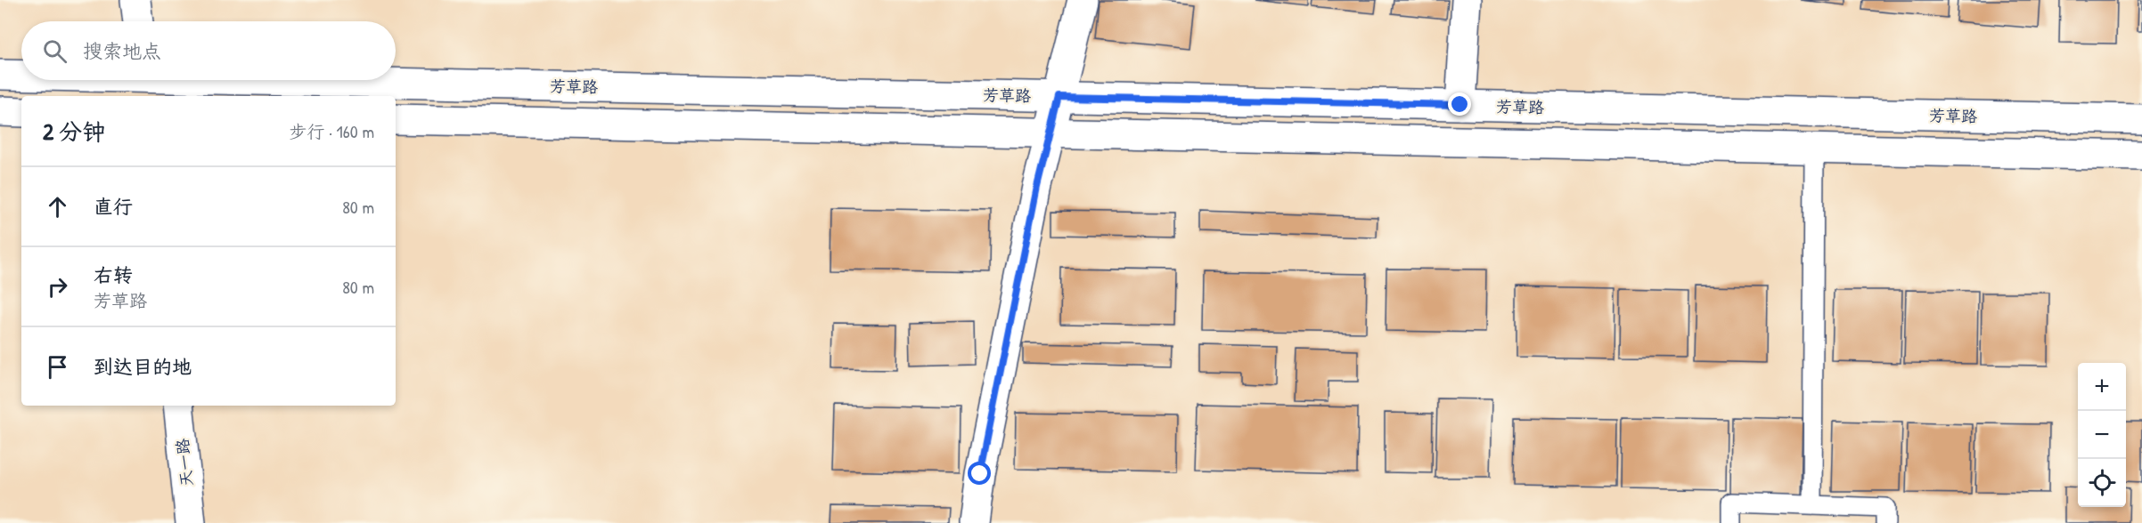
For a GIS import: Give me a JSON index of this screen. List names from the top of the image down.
{
  "streets": {
    "street": ["芳草路", "天一路"]
  },
  "page": {
    "search": "搜索地点",
    "heading": ["2 分钟", "步行 · 160 m"],
    "list": [
      ["直行", "80 m"],
      ["右转", "芳草路", "80 m"],
      "到达目的地"
    ],
    "map_buttons": ["+", "−"]
  }
}
